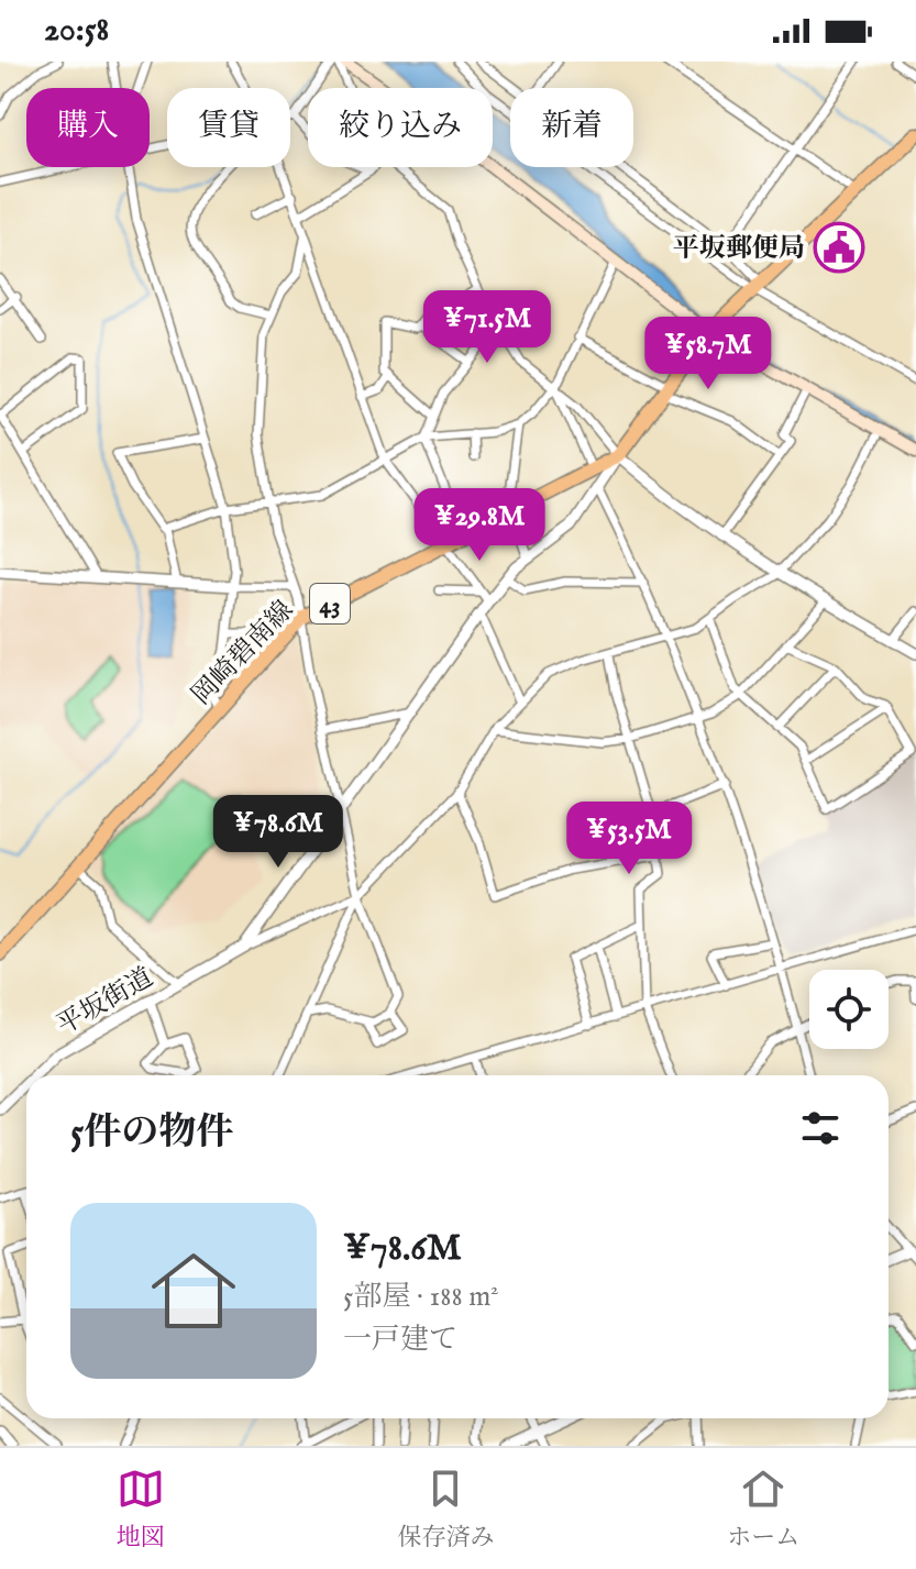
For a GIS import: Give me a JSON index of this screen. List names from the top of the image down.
{
  "streets": {
    "main road": ["43", "岡崎碧南線"],
    "street": ["平坂街道"]
  },
  "places": {
    "public building": ["平坂郵便局"]
  },
  "page": {
    "status": "20:58",
    "chip": [
      "購入",
      "賃貸",
      "絞り込み",
      "新着"
    ],
    "price": [
      "¥71.5M",
      "¥58.7M",
      "¥29.8M",
      "¥78.6M",
      "¥53.5M"
    ],
    "heading": "5件の物件",
    "list": [
      {
        "name": "¥78.6M",
        "note": "5部屋 · 188 m² · 一戸建て"
      }
    ],
    "tabs": ["地図", "保存済み", "ホーム"]
  }
}
